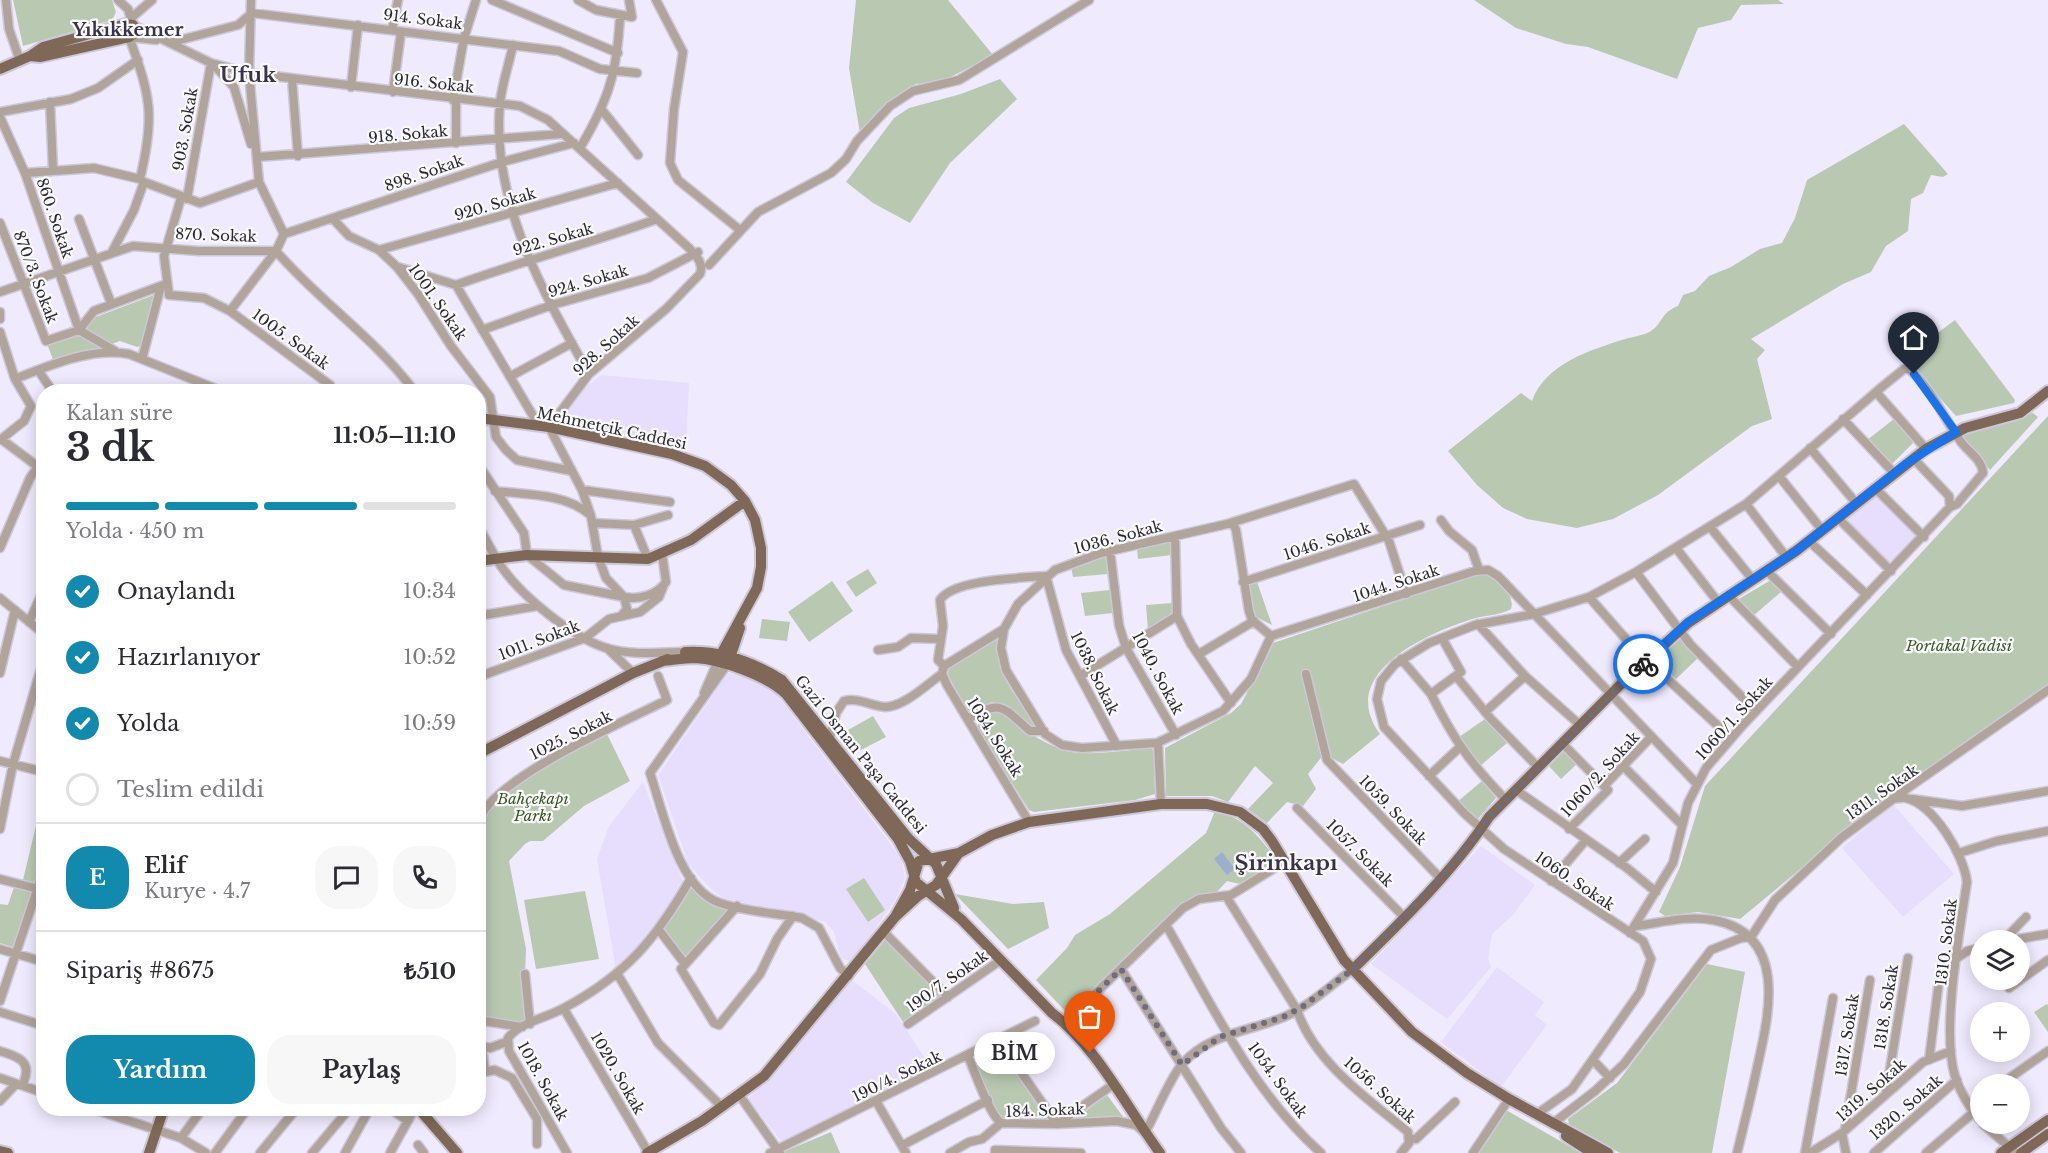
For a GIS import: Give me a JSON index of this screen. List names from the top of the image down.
{
  "streets": {
    "main road": ["Mehmetçik Caddesi", "Gazi Osman Paşa Caddesi"],
    "street": [
      "914. Sokak",
      "916. Sokak",
      "903. Sokak",
      "918. Sokak",
      "898. Sokak",
      "920. Sokak",
      "860. Sokak",
      "870. Sokak",
      "922. Sokak",
      "870/3. Sokak",
      "924. Sokak",
      "1001. Sokak",
      "1005. Sokak",
      "928. Sokak",
      "1036. Sokak",
      "1046. Sokak",
      "1044. Sokak",
      "1011. Sokak",
      "1038. Sokak",
      "1040. Sokak",
      "1060/1. Sokak",
      "1025. Sokak",
      "1034. Sokak",
      "1060/2. Sokak",
      "1311. Sokak",
      "1059. Sokak",
      "1057. Sokak",
      "1060. Sokak",
      "1310. Sokak",
      "190/7. Sokak",
      "1318. Sokak",
      "1317. Sokak",
      "1020. Sokak",
      "190/4. Sokak",
      "1054. Sokak",
      "1018. Sokak",
      "1056. Sokak",
      "1319. Sokak",
      "1320. Sokak",
      "184. Sokak"
    ]
  },
  "crossings": [
    ["916. Sokak", "903. Sokak"],
    ["916. Sokak", "918. Sokak"],
    ["916. Sokak", "898. Sokak"],
    ["916. Sokak", "920. Sokak"],
    ["916. Sokak", "922. Sokak"],
    ["916. Sokak", "924. Sokak"],
    ["916. Sokak", "928. Sokak"],
    ["903. Sokak", "870. Sokak"],
    ["903. Sokak", "1005. Sokak"],
    ["898. Sokak", "1001. Sokak"],
    ["898. Sokak", "1005. Sokak"],
    ["920. Sokak", "1001. Sokak"],
    ["860. Sokak", "870. Sokak"],
    ["860. Sokak", "870/3. Sokak"],
    ["870. Sokak", "870/3. Sokak"],
    ["870. Sokak", "1005. Sokak"],
    ["924. Sokak", "928. Sokak"],
    ["1001. Sokak", "Mehmetçik Caddesi"],
    ["928. Sokak", "Mehmetçik Caddesi"],
    ["Mehmetçik Caddesi", "Gazi Osman Paşa Caddesi"],
    ["1036. Sokak", "1046. Sokak"],
    ["1036. Sokak", "1044. Sokak"],
    ["1036. Sokak", "1038. Sokak"],
    ["1036. Sokak", "1040. Sokak"],
    ["1060/1. Sokak", "1060. Sokak"],
    ["1310. Sokak", "1319. Sokak"],
    ["1310. Sokak", "1320. Sokak"],
    ["1318. Sokak", "1319. Sokak"],
    ["1317. Sokak", "1319. Sokak"],
    ["1020. Sokak", "1018. Sokak"]
  ],
  "districts": ["Yıkıkkemer", "Ufuk", "Şirinkapı"],
  "parks": ["Portakal Vadisi", "Bahçekapı Parkı"],
  "places": ["BİM"],
  "page": {
    "heading": ["3 dk", "Kalan süre", "11:05–11:10"],
    "panel": [
      "Elif",
      "Kurye · 4.7",
      "Sipariş #8675",
      "₺510"
    ],
    "bar": "Yolda · 450 m",
    "list": [
      ["Onaylandı", "10:34"],
      ["Hazırlanıyor", "10:52"],
      ["Yolda", "10:59"],
      "Teslim edildi"
    ],
    "round": "E",
    "map_buttons": ["+", "−"],
    "buttons": ["Yardım", "Paylaş"],
    "bubble": "BİM"
  }
}
